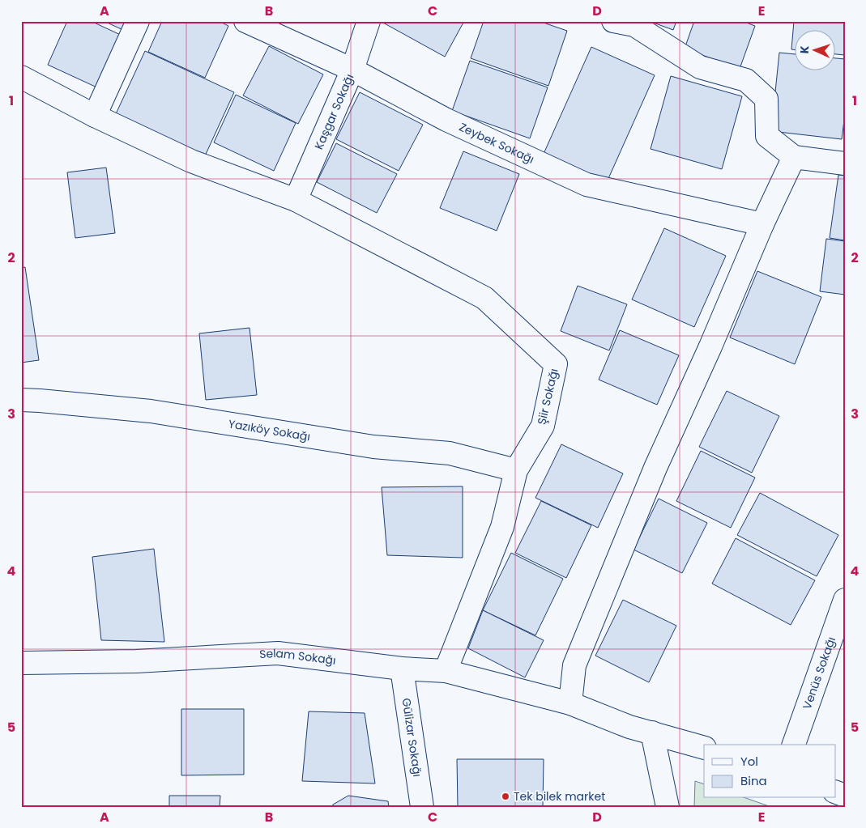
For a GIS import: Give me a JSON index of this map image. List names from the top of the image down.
{
  "streets": {
    "street": [
      "Kaşgar Sokağı",
      "Zeybek Sokağı",
      "Şiir Sokağı",
      "Yazıköy Sokağı",
      "Selam Sokağı",
      "Venüs Sokağı",
      "Gülizar Sokağı"
    ]
  },
  "crossings": [
    ["Kaşgar Sokağı", "Zeybek Sokağı"],
    ["Kaşgar Sokağı", "Şiir Sokağı"],
    ["Şiir Sokağı", "Yazıköy Sokağı"],
    ["Şiir Sokağı", "Selam Sokağı"],
    ["Selam Sokağı", "Gülizar Sokağı"]
  ],
  "places": ["Tek bilek market"],
  "legend": ["Yol", "Bina"],
  "north": "left",
  "grid": {
    "columns": [
      "A",
      "B",
      "C",
      "D",
      "E"
    ],
    "rows": [
      "1",
      "2",
      "3",
      "4",
      "5"
    ]
  }
}
